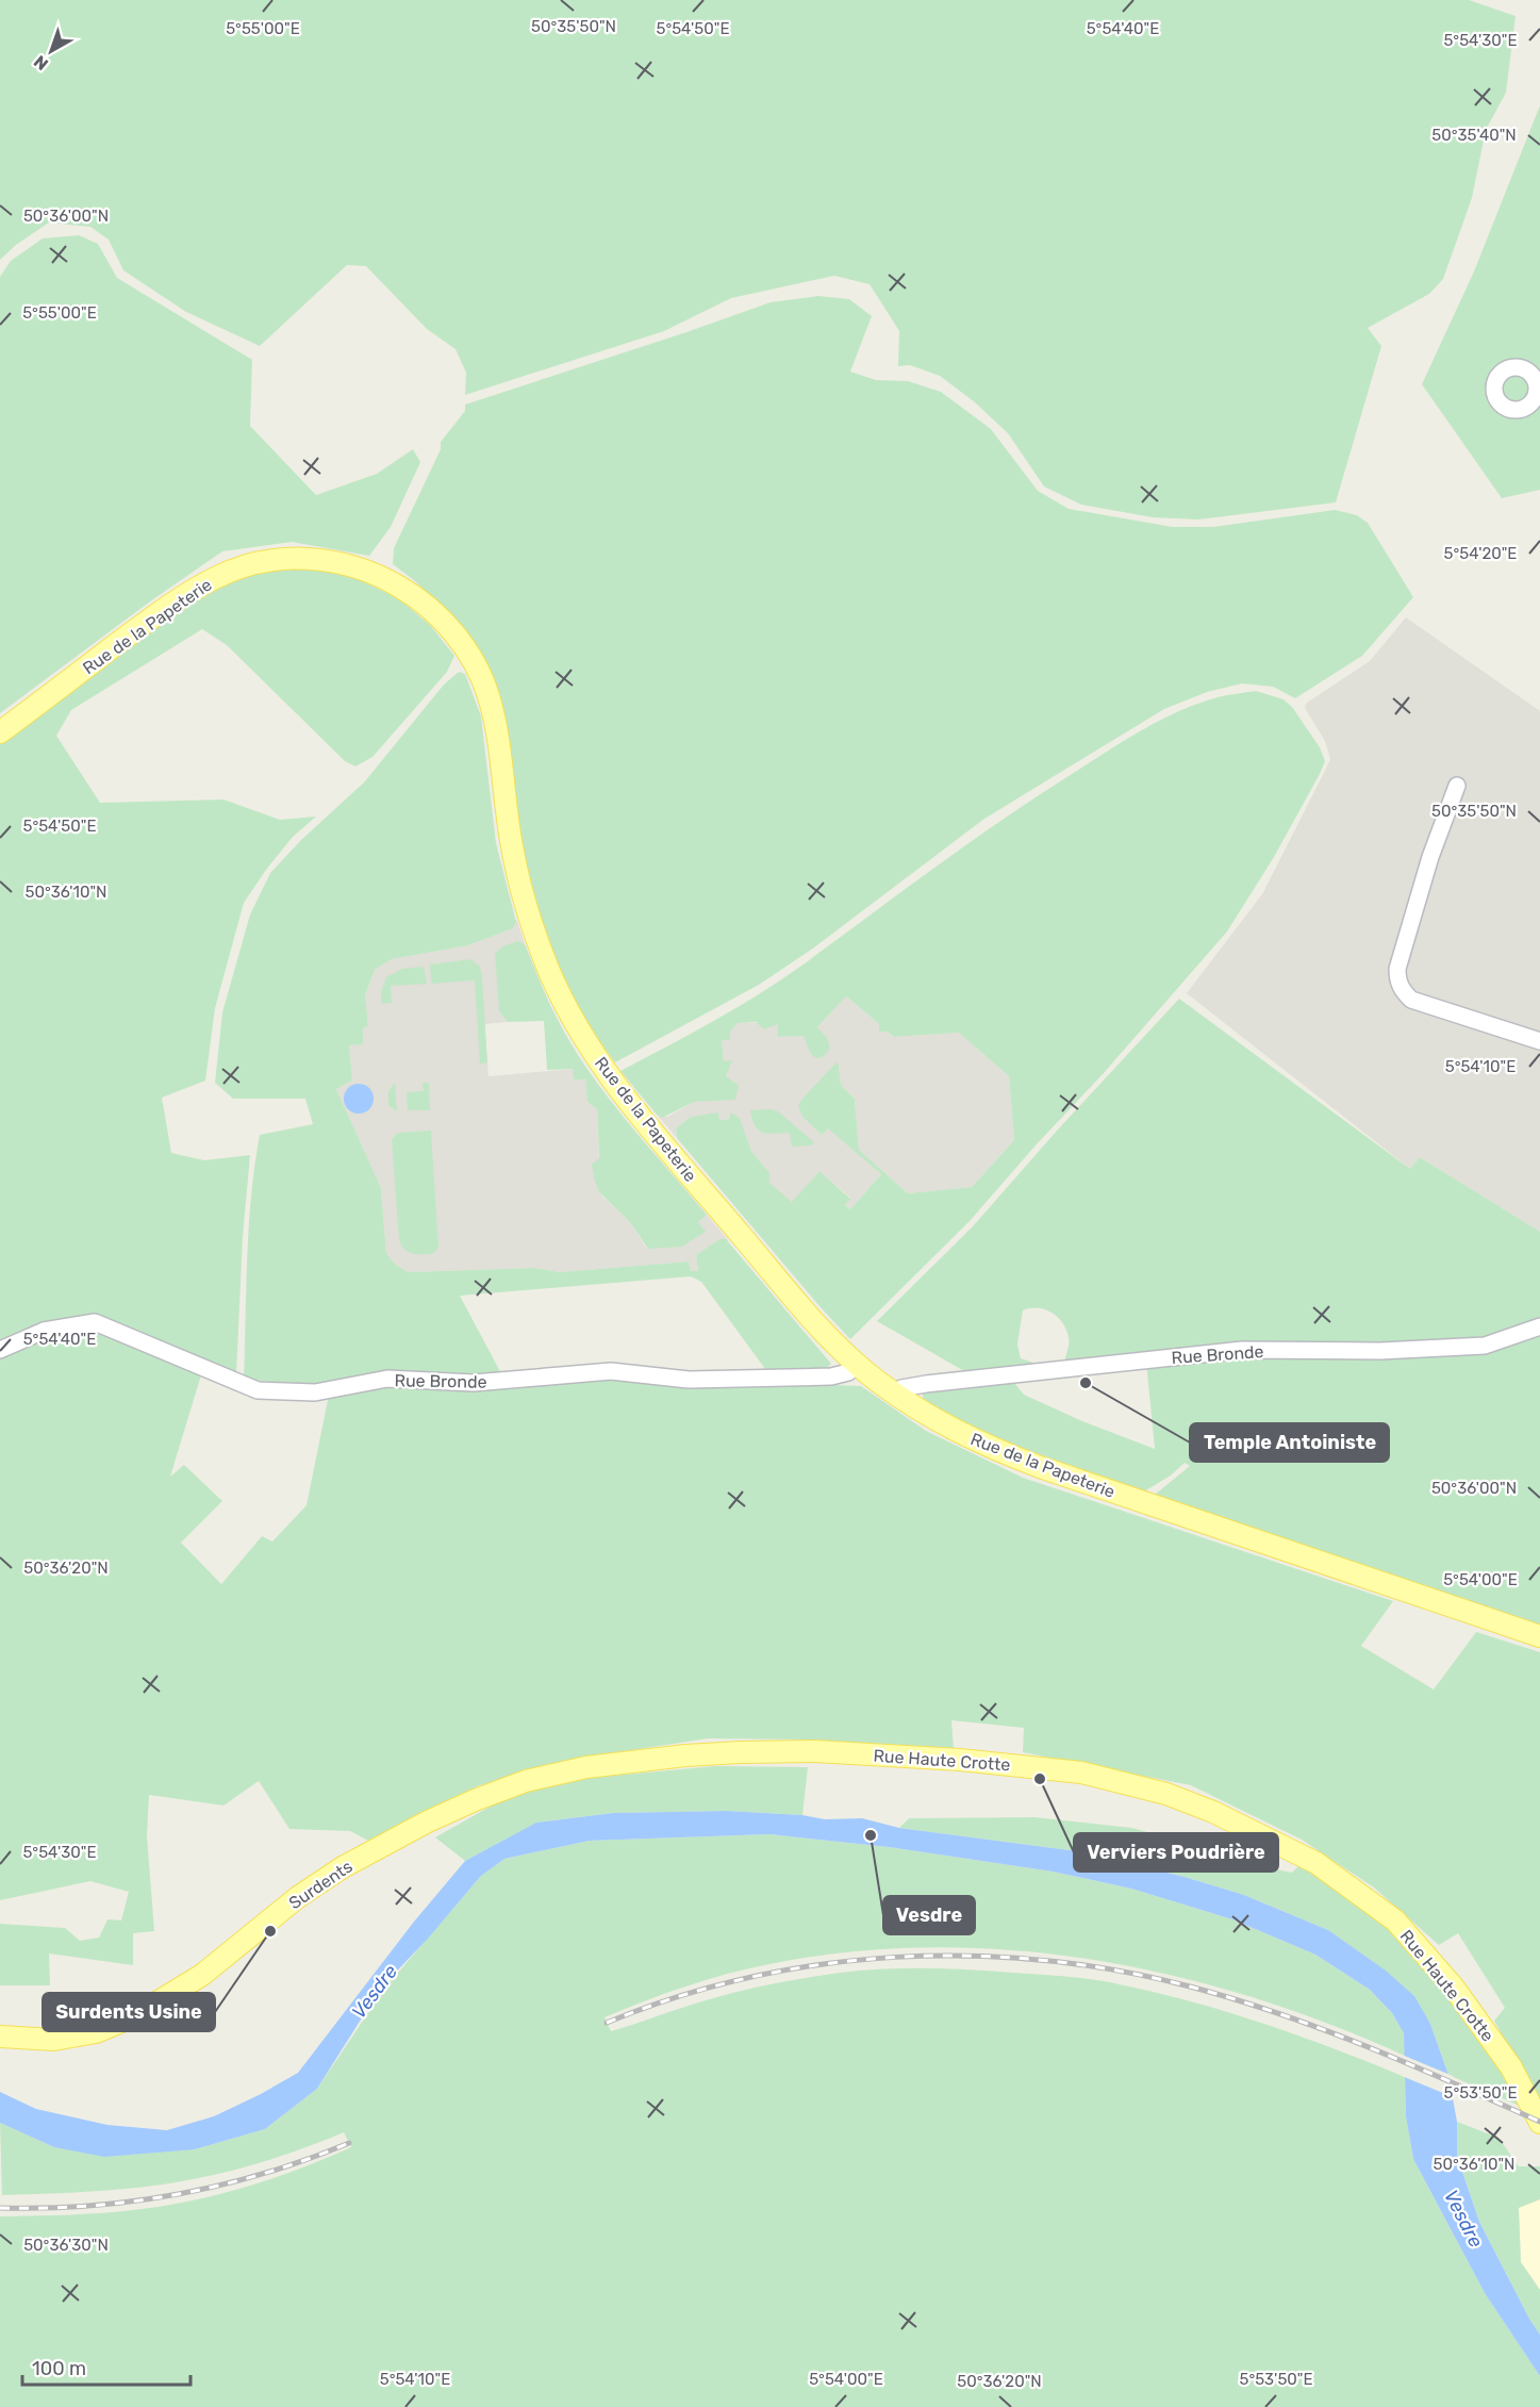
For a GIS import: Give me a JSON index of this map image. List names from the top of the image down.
{
  "streets": {
    "main road": ["Rue de la Papeterie", "Rue Haute Crotte", "Surdents"],
    "street": ["Rue Bronde"]
  },
  "crossings": [
    ["Rue de la Papeterie", "Rue Bronde"],
    ["Rue Haute Crotte", "Surdents"]
  ],
  "water": ["Vesdre"],
  "places": [
    "Temple Antoiniste",
    "Verviers Poudrière",
    "Vesdre",
    "Surdents Usine"
  ],
  "scale_bar": "100 m",
  "north": "bottom left",
  "coordinates": [
    "50°35'50\"N",
    "5°55'00\"E",
    "5°54'50\"E",
    "5°54'40\"E",
    "5°54'30\"E",
    "50°35'40\"N",
    "50°36'00\"N",
    "5°54'20\"E",
    "50°36'10\"N",
    "5°54'10\"E",
    "50°36'20\"N",
    "5°54'00\"E",
    "5°53'50\"E",
    "50°36'30\"N"
  ]
}
